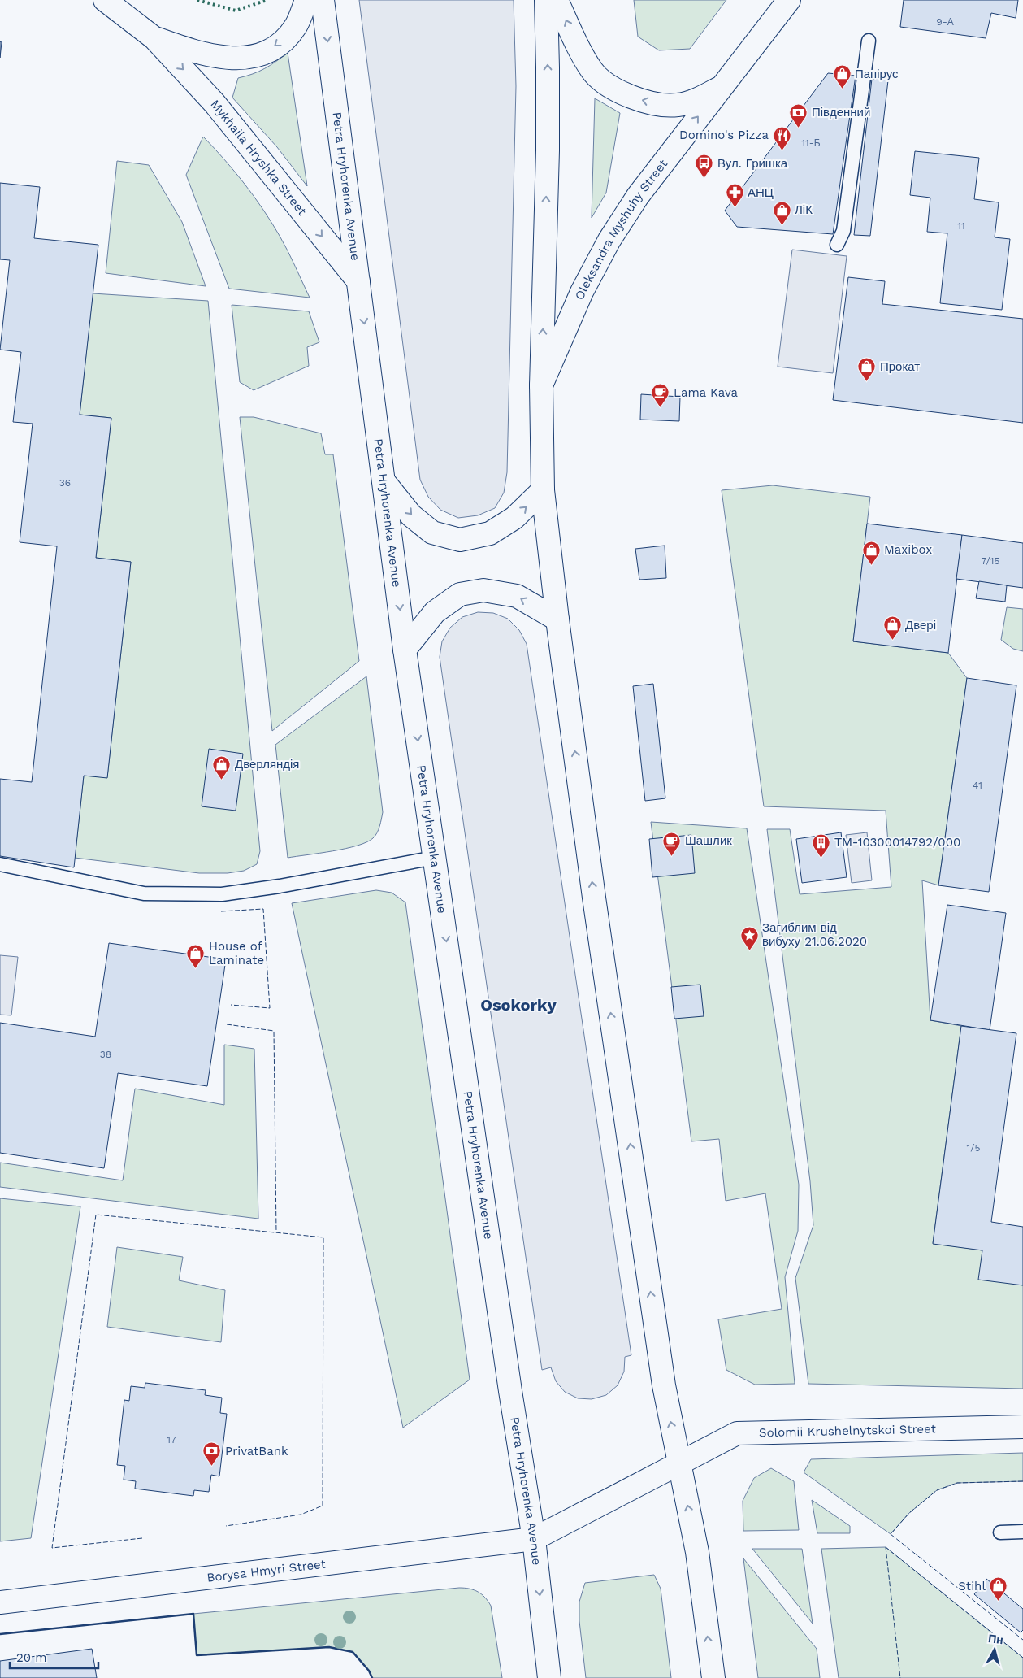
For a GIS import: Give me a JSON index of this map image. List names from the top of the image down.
{
  "streets": {
    "street": [
      "Mykhaila Hryshka Street",
      "Petra Hryhorenka Avenue",
      "Oleksandra Myshuhy Street",
      "Solomii Krushelnytskoi Street",
      "Borysa Hmyri Street"
    ]
  },
  "crossings": [
    ["Mykhaila Hryshka Street", "Petra Hryhorenka Avenue"],
    ["Petra Hryhorenka Avenue", "Solomii Krushelnytskoi Street"],
    ["Petra Hryhorenka Avenue", "Borysa Hmyri Street"],
    ["Solomii Krushelnytskoi Street", "Borysa Hmyri Street"]
  ],
  "districts": ["Osokorky"],
  "places": {
    "shop": [
      "Папірус",
      "ЛіК",
      "Прокат",
      "Maxibox",
      "Двері",
      "Дверляндія",
      "House of Laminate",
      "Stihl"
    ],
    "bank": ["Південний", "PrivatBank"],
    "restaurant": ["Domino's Pizza"],
    "bus stop": ["Вул. Гришка"],
    "pharmacy": ["АНЦ"],
    "cafe": ["Lama Kava", "Шашлик"],
    "building": ["ТМ-10300014792/000"],
    "place": ["Загиблим від вибуху 21.06.2020"]
  },
  "house_numbers": [
    "9-А",
    "11-Б",
    "11",
    "36",
    "7/15",
    "41",
    "38",
    "1/5",
    "17"
  ],
  "scale_bar": "20 m",
  "north": "top"
}
